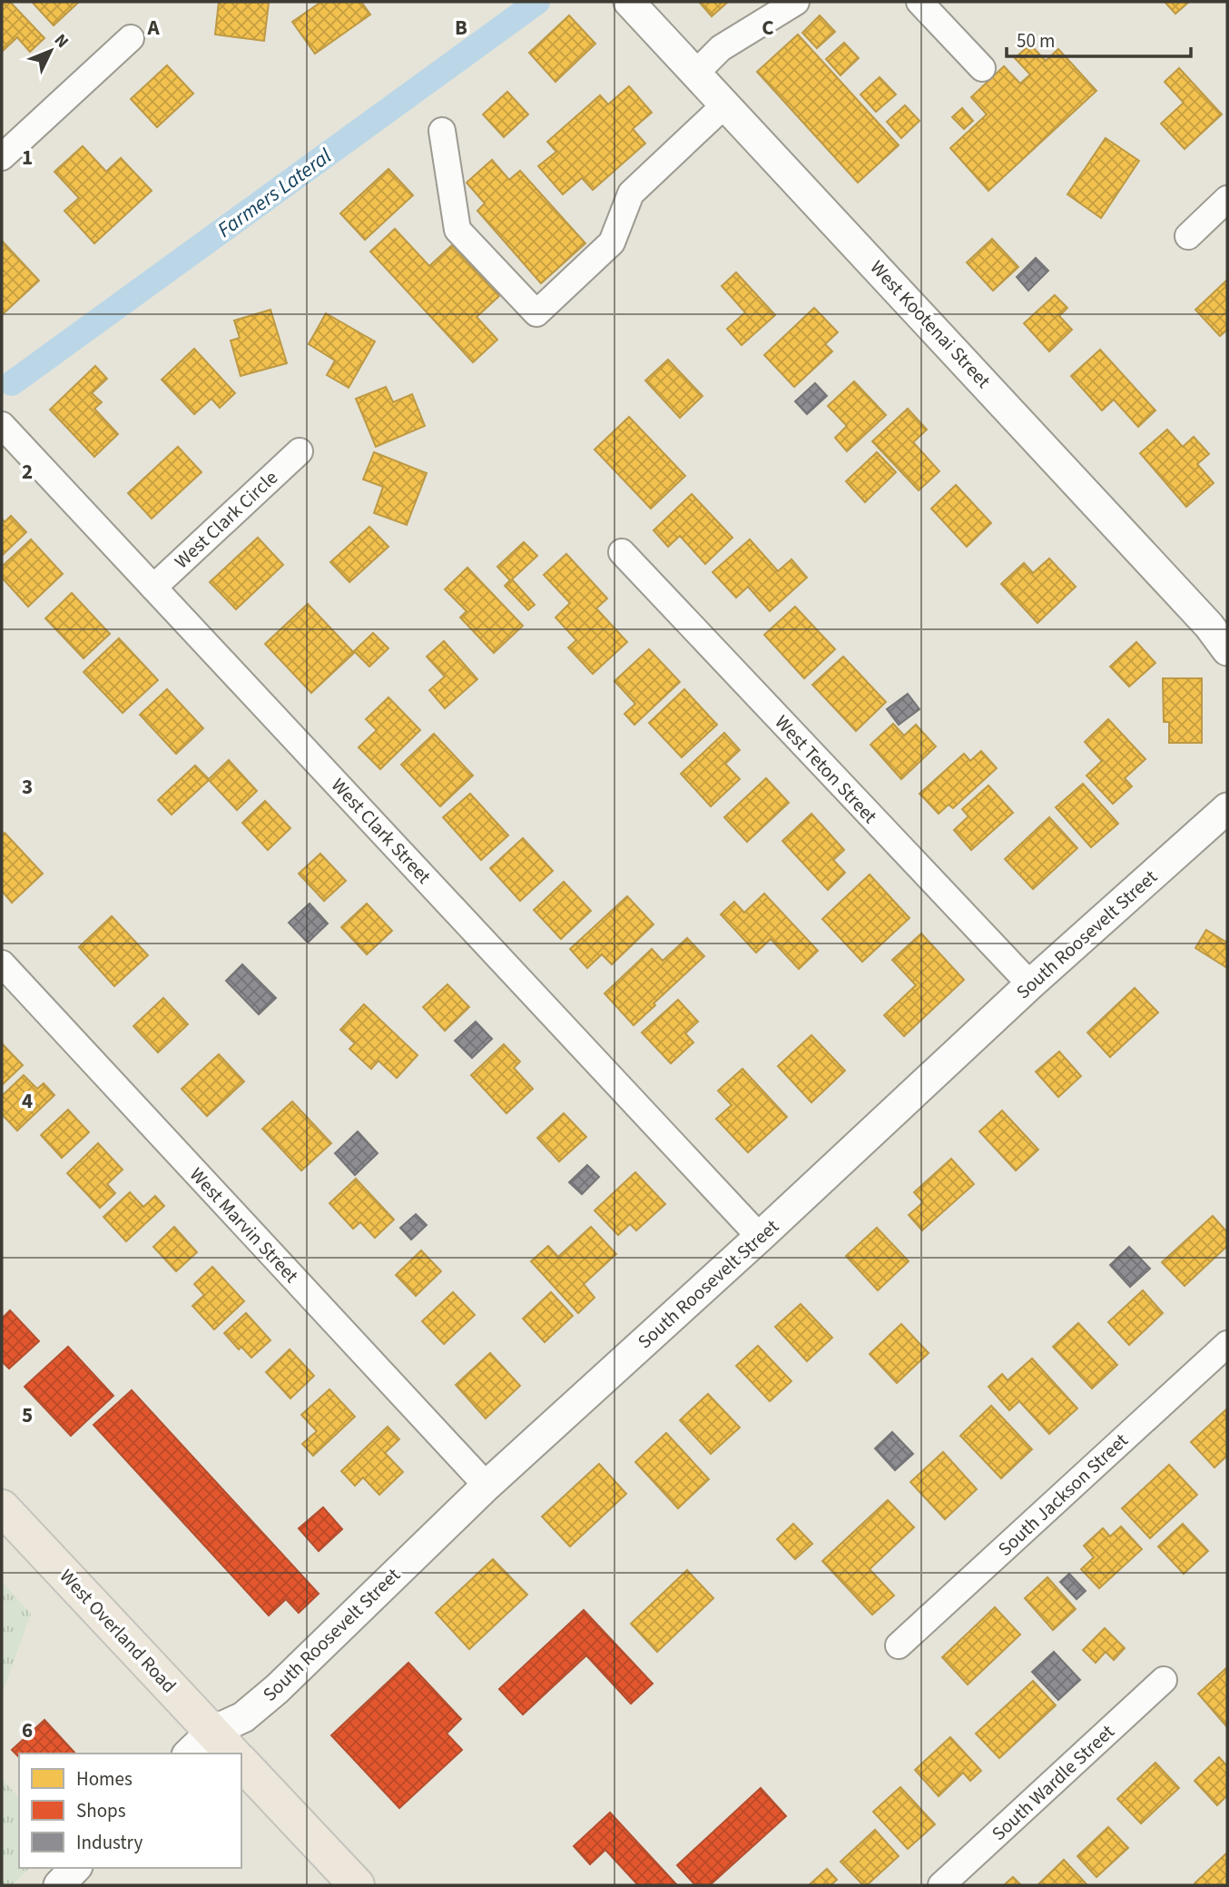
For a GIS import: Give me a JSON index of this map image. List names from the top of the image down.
{
  "streets": {
    "main road": ["West Overland Road"],
    "street": [
      "West Kootenai Street",
      "West Clark Circle",
      "West Teton Street",
      "West Clark Street",
      "South Roosevelt Street",
      "West Marvin Street",
      "South Jackson Street",
      "South Wardle Street"
    ]
  },
  "crossings": [
    ["West Clark Circle", "West Clark Street"],
    ["West Teton Street", "South Roosevelt Street"],
    ["West Clark Street", "South Roosevelt Street"],
    ["South Roosevelt Street", "West Marvin Street"],
    ["South Roosevelt Street", "West Overland Road"]
  ],
  "water": ["Farmers Lateral"],
  "legend": ["Homes", "Shops", "Industry"],
  "scale_bar": "50 m",
  "north": "top right",
  "grid": {
    "columns": ["A", "B", "C"],
    "rows": [
      "1",
      "2",
      "3",
      "4",
      "5",
      "6"
    ]
  }
}
